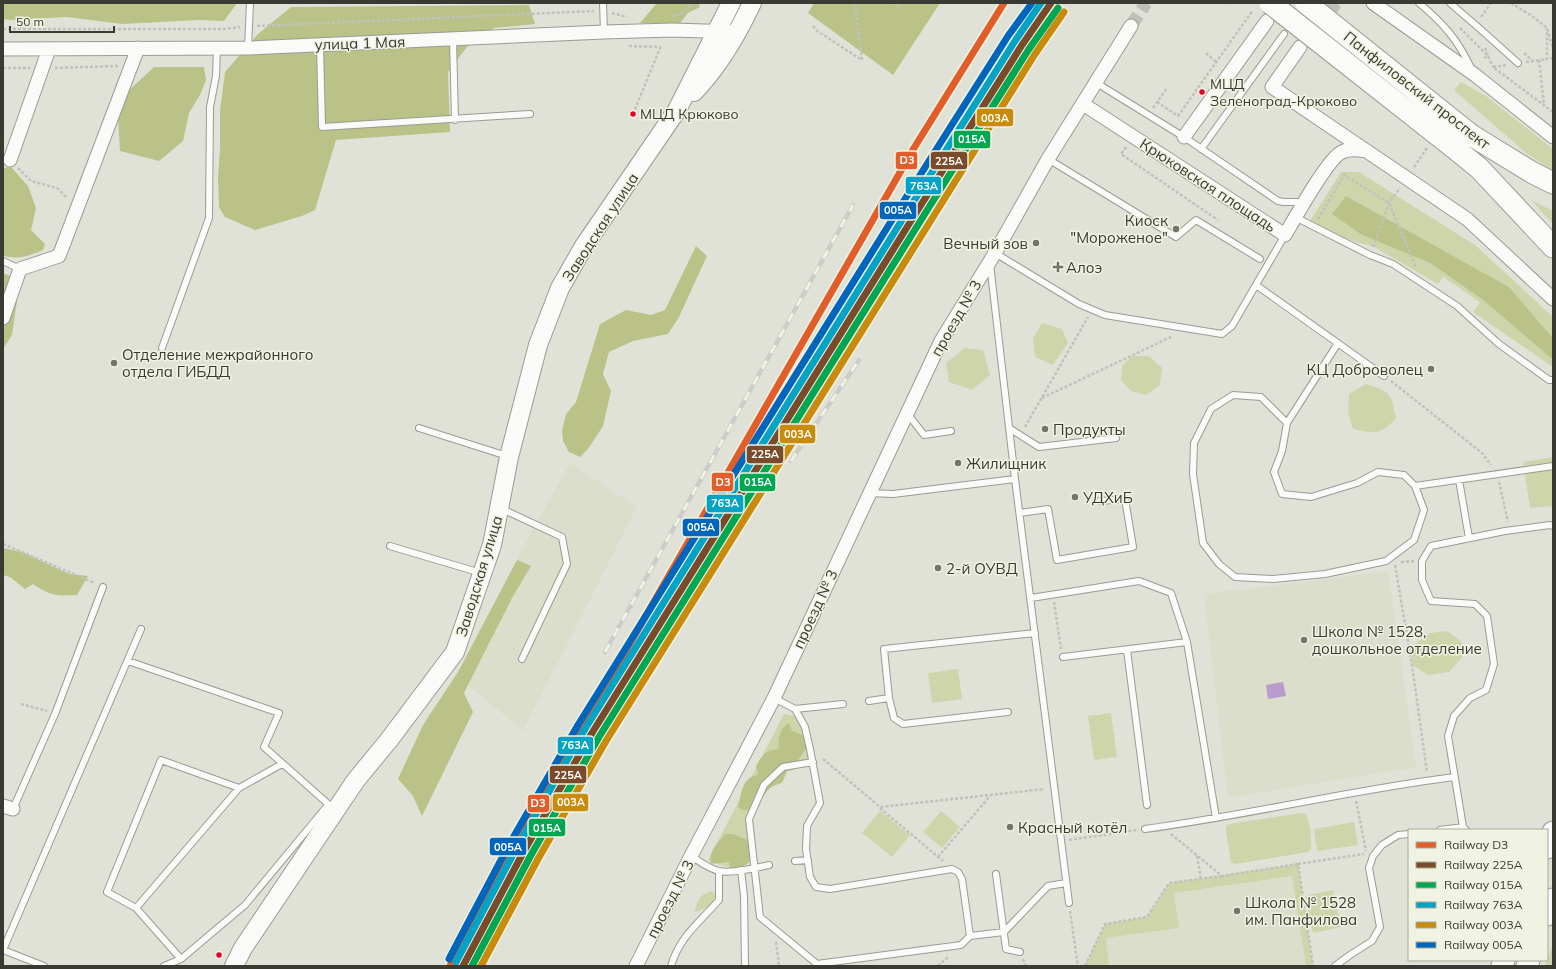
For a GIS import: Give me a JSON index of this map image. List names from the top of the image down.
{
  "streets": {
    "main road": ["Панфиловский проспект", "Заводская улица"],
    "street": ["улица 1 Мая", "Крюковская площадь", "проезд № 3"]
  },
  "crossings": [
    ["улица 1 Мая", "Заводская улица"],
    ["Панфиловский проспект", "Крюковская площадь"],
    ["Крюковская площадь", "проезд № 3"]
  ],
  "places": {
    "other": [
      "МЦД Зеленоград-Крюково",
      "МЦД Крюково",
      "Киоск \"Мороженое\"",
      "Вечный зов",
      "Отделение межрайонного отдела ГИБДД",
      "КЦ Доброволец",
      "Продукты",
      "Жилищник",
      "УДХиБ",
      "2-й ОУВД",
      "Школа № 1528, дошкольное отделение",
      "Красный котёл",
      "Школа № 1528 им. Панфилова"
    ],
    "health": ["Алоэ"]
  },
  "lines": [
    "rail line D3",
    "rail line 225А",
    "rail line 763А",
    "rail line 005А",
    "rail line 015А",
    "rail line 003А"
  ],
  "legend": [
    "Railway D3",
    "Railway 225А",
    "Railway 015А",
    "Railway 763А",
    "Railway 003А",
    "Railway 005А"
  ],
  "scale_bar": "50 m"
}
